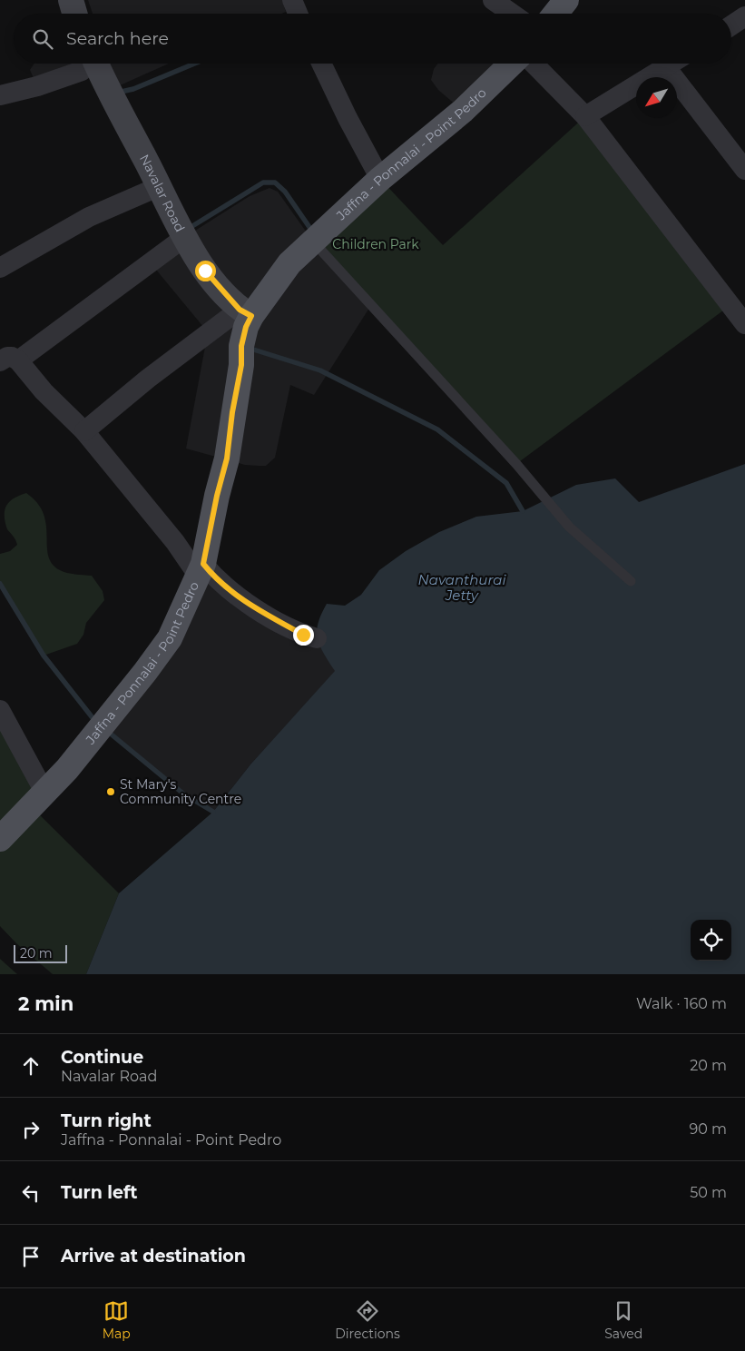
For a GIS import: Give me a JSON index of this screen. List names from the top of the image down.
{
  "streets": {
    "main road": ["Jaffna - Ponnalai - Point Pedro"],
    "street": ["Navalar Road"]
  },
  "crossings": [
    ["Jaffna - Ponnalai - Point Pedro", "Navalar Road"]
  ],
  "water": ["Navanthurai Jetty"],
  "parks": ["Children Park"],
  "places": ["St Mary's Community Centre"],
  "scale_bar": "20 m",
  "north": "bottom left",
  "page": {
    "search": "Search here",
    "scale": "20 m",
    "heading": ["2 min", "Walk · 160 m"],
    "list": [
      ["Continue", "Navalar Road", "20 m"],
      ["Turn right", "Jaffna - Ponnalai - Point Pedro", "90 m"],
      ["Turn left", "50 m"],
      "Arrive at destination"
    ],
    "nav": ["Map", "Directions", "Saved"]
  }
}
